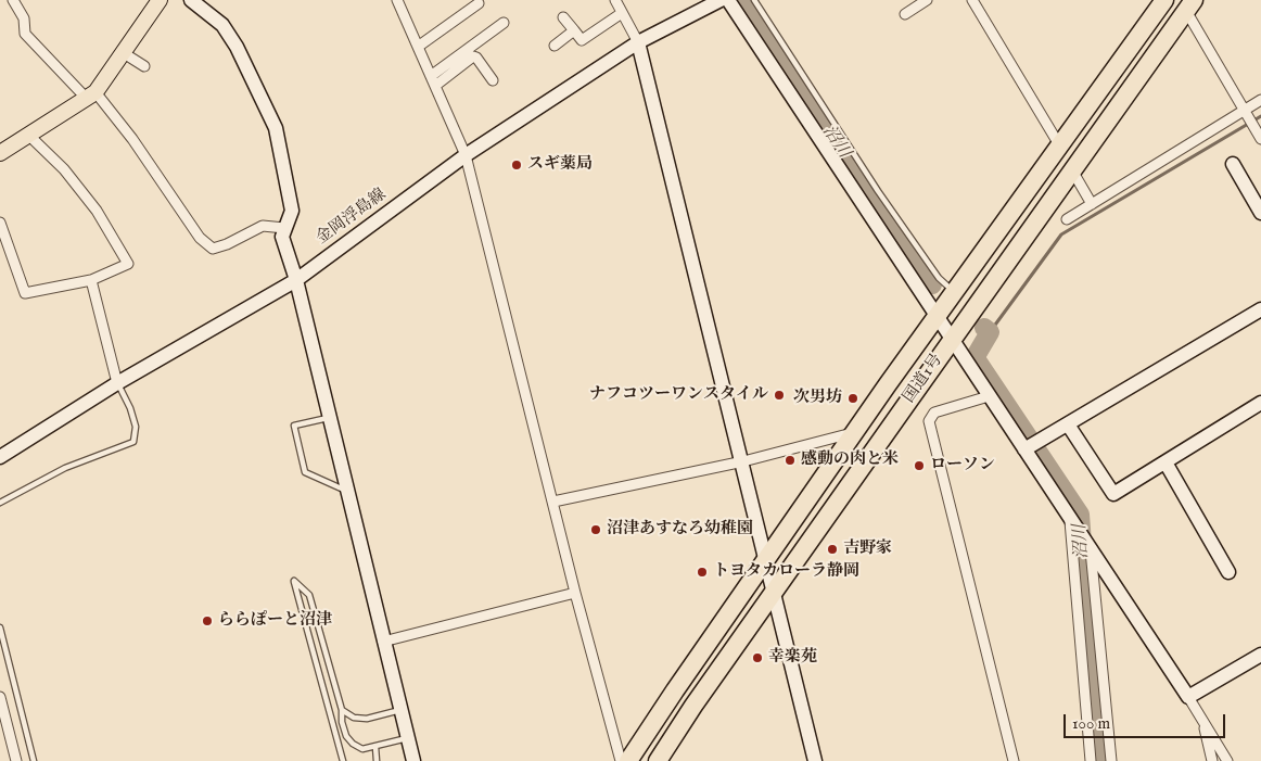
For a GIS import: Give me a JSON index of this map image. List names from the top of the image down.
{
  "streets": {
    "highway": ["国道1号"],
    "street": ["金岡浮島線"]
  },
  "water": ["沼川"],
  "places": [
    "スギ薬局",
    "ナフコツーワンスタイル",
    "次男坊",
    "感動の肉と米",
    "ローソン",
    "沼津あすなろ幼稚園",
    "吉野家",
    "トヨタカローラ静岡",
    "ららぽーと沼津",
    "幸楽苑"
  ],
  "scale_bar": "100 m"
}
